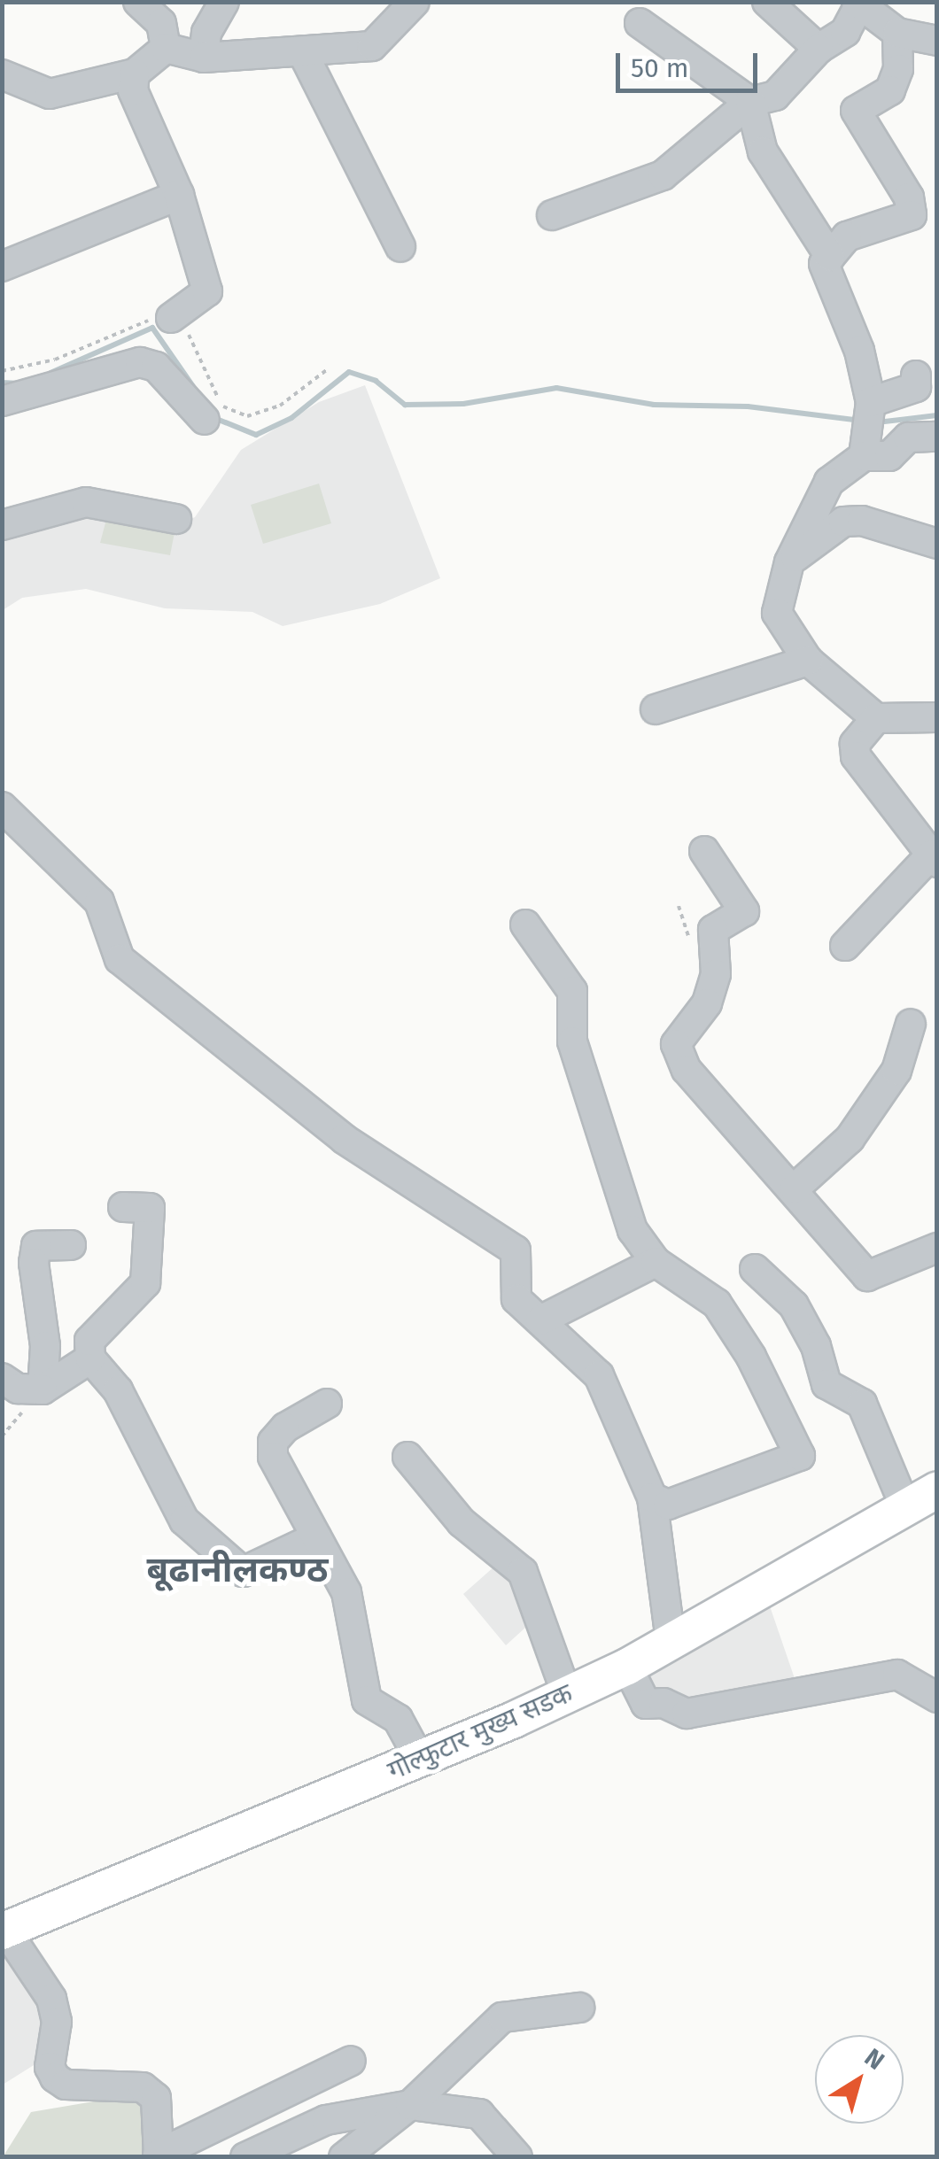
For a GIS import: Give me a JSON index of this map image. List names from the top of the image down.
{
  "streets": {
    "main road": ["गोल्फुटार मुख्य सडक"]
  },
  "districts": ["बूढानीलकण्ठ"],
  "scale_bar": "50 m",
  "north": "top right"
}
